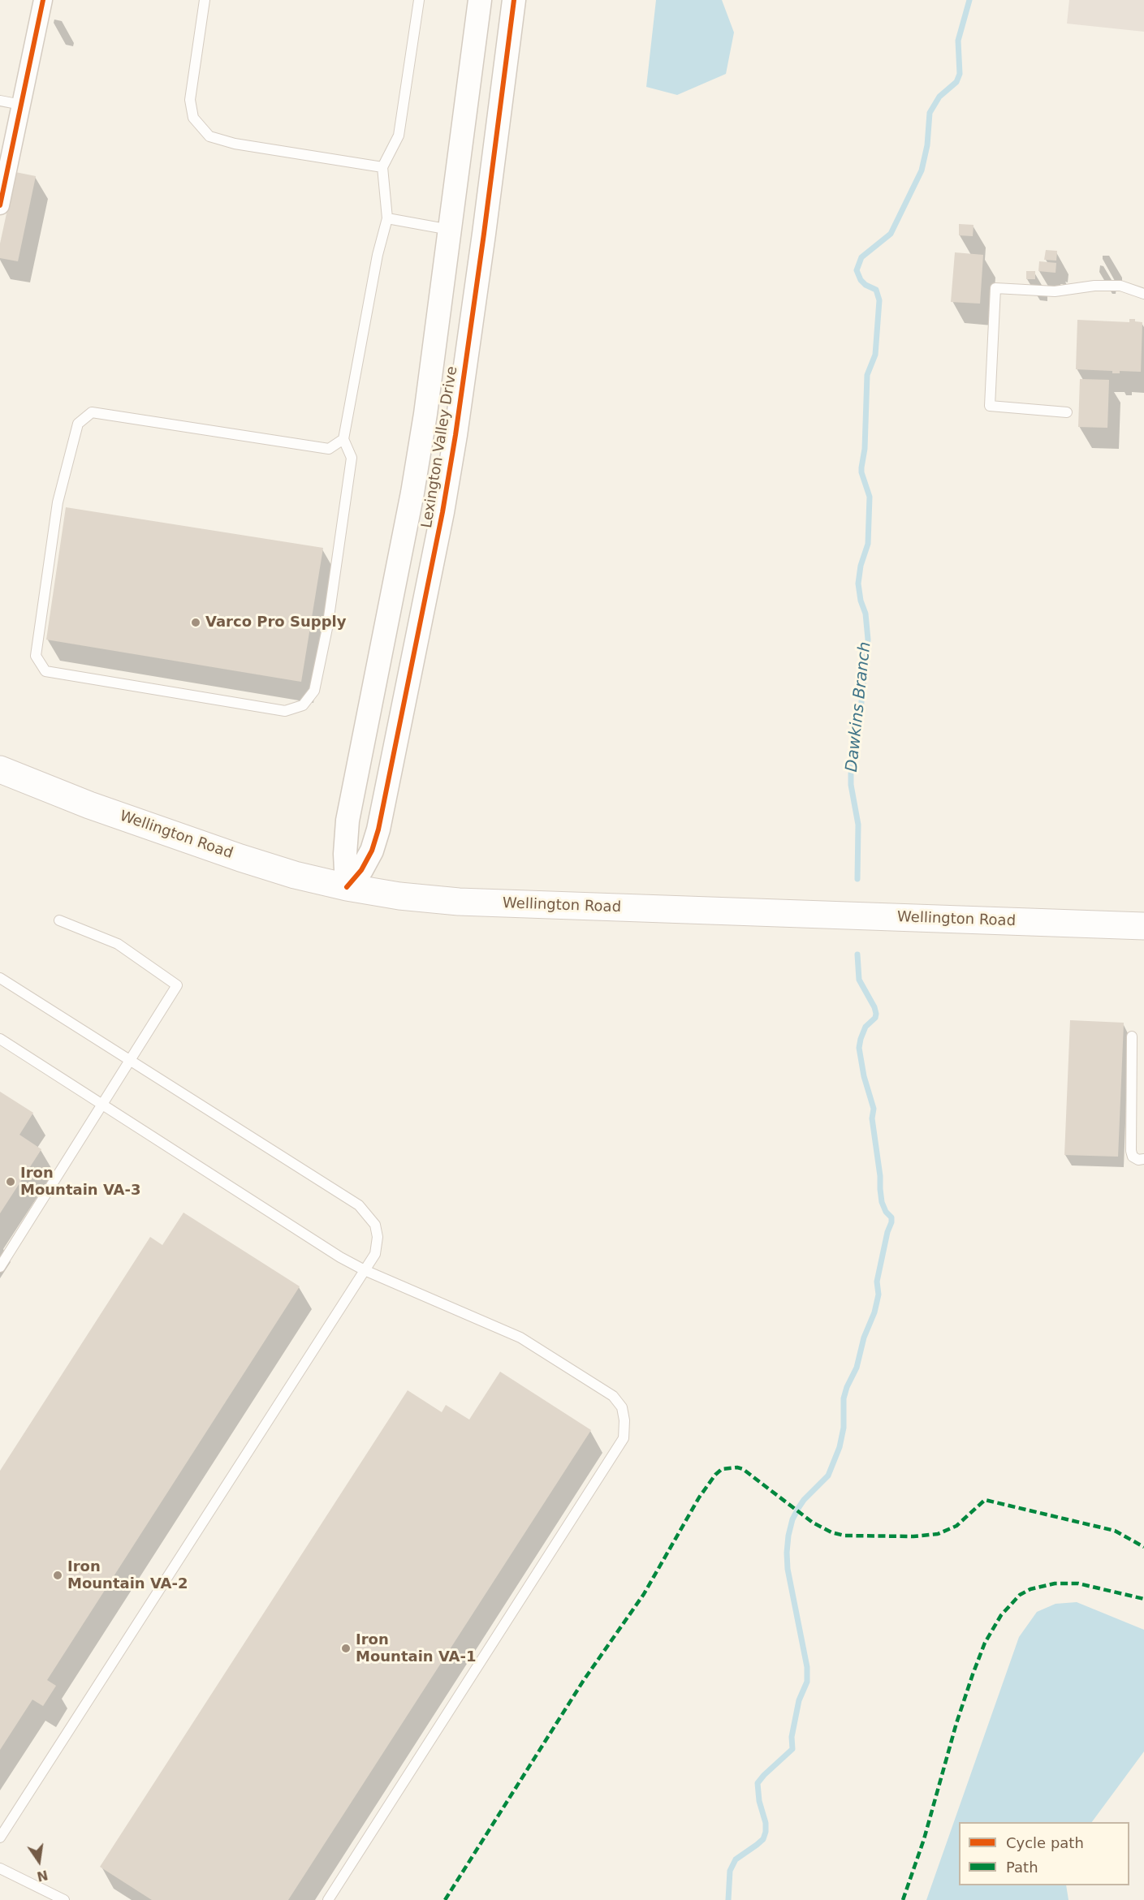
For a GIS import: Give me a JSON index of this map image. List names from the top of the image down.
{
  "streets": {
    "main road": ["Wellington Road"],
    "street": ["Lexington Valley Drive"]
  },
  "crossings": [
    ["Lexington Valley Drive", "Wellington Road"]
  ],
  "water": ["Dawkins Branch"],
  "places": [
    "Varco Pro Supply",
    "Iron Mountain VA-3",
    "Iron Mountain VA-2",
    "Iron Mountain VA-1"
  ],
  "legend": ["Cycle path", "Path"],
  "north": "bottom"
}
